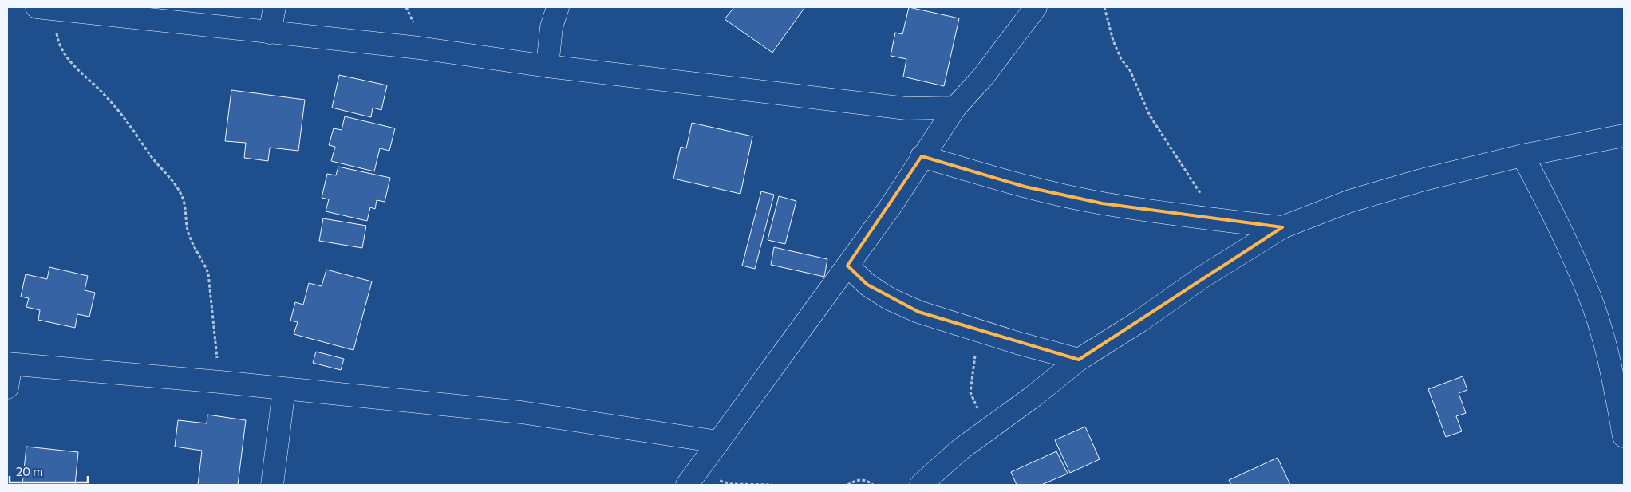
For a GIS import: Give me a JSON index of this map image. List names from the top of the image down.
{
  "scale_bar": "20 m"
}
